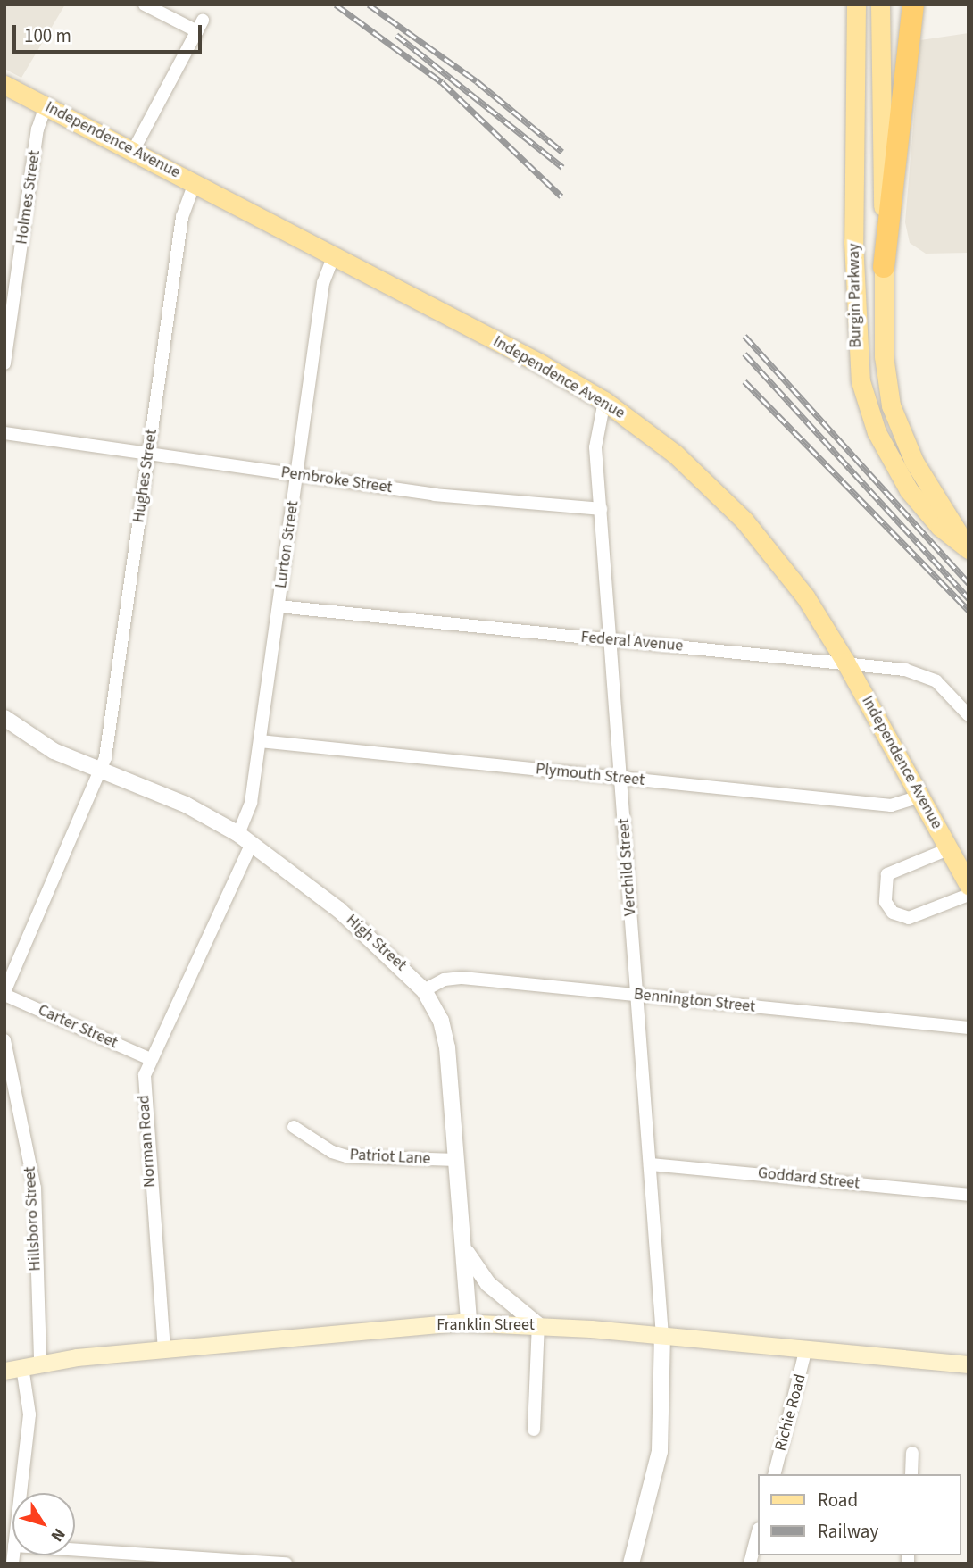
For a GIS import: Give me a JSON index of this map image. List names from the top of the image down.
{
  "streets": {
    "main road": ["Independence Avenue", "Burgin Parkway", "Franklin Street"],
    "street": [
      "Holmes Street",
      "Hughes Street",
      "Pembroke Street",
      "Lurton Street",
      "Federal Avenue",
      "Plymouth Street",
      "Verchild Street",
      "High Street",
      "Bennington Street",
      "Carter Street",
      "Norman Road",
      "Patriot Lane",
      "Goddard Street",
      "Hillsboro Street",
      "Richie Road"
    ]
  },
  "crossings": [
    ["Independence Avenue", "Holmes Street"],
    ["Independence Avenue", "Hughes Street"],
    ["Independence Avenue", "Lurton Street"],
    ["Independence Avenue", "Federal Avenue"],
    ["Independence Avenue", "Plymouth Street"],
    ["Independence Avenue", "Verchild Street"],
    ["Hughes Street", "Pembroke Street"],
    ["Hughes Street", "High Street"],
    ["Pembroke Street", "Lurton Street"],
    ["Pembroke Street", "Verchild Street"],
    ["Lurton Street", "Federal Avenue"],
    ["Lurton Street", "Plymouth Street"],
    ["Lurton Street", "High Street"],
    ["Lurton Street", "Norman Road"],
    ["Federal Avenue", "Verchild Street"],
    ["Plymouth Street", "Verchild Street"],
    ["Verchild Street", "Bennington Street"],
    ["Verchild Street", "Goddard Street"],
    ["Verchild Street", "Franklin Street"],
    ["High Street", "Bennington Street"],
    ["High Street", "Norman Road"],
    ["High Street", "Patriot Lane"],
    ["High Street", "Franklin Street"],
    ["Carter Street", "Norman Road"],
    ["Norman Road", "Franklin Street"],
    ["Hillsboro Street", "Franklin Street"],
    ["Franklin Street", "Richie Road"]
  ],
  "legend": ["Road", "Railway"],
  "scale_bar": "100 m",
  "north": "bottom right"
}
